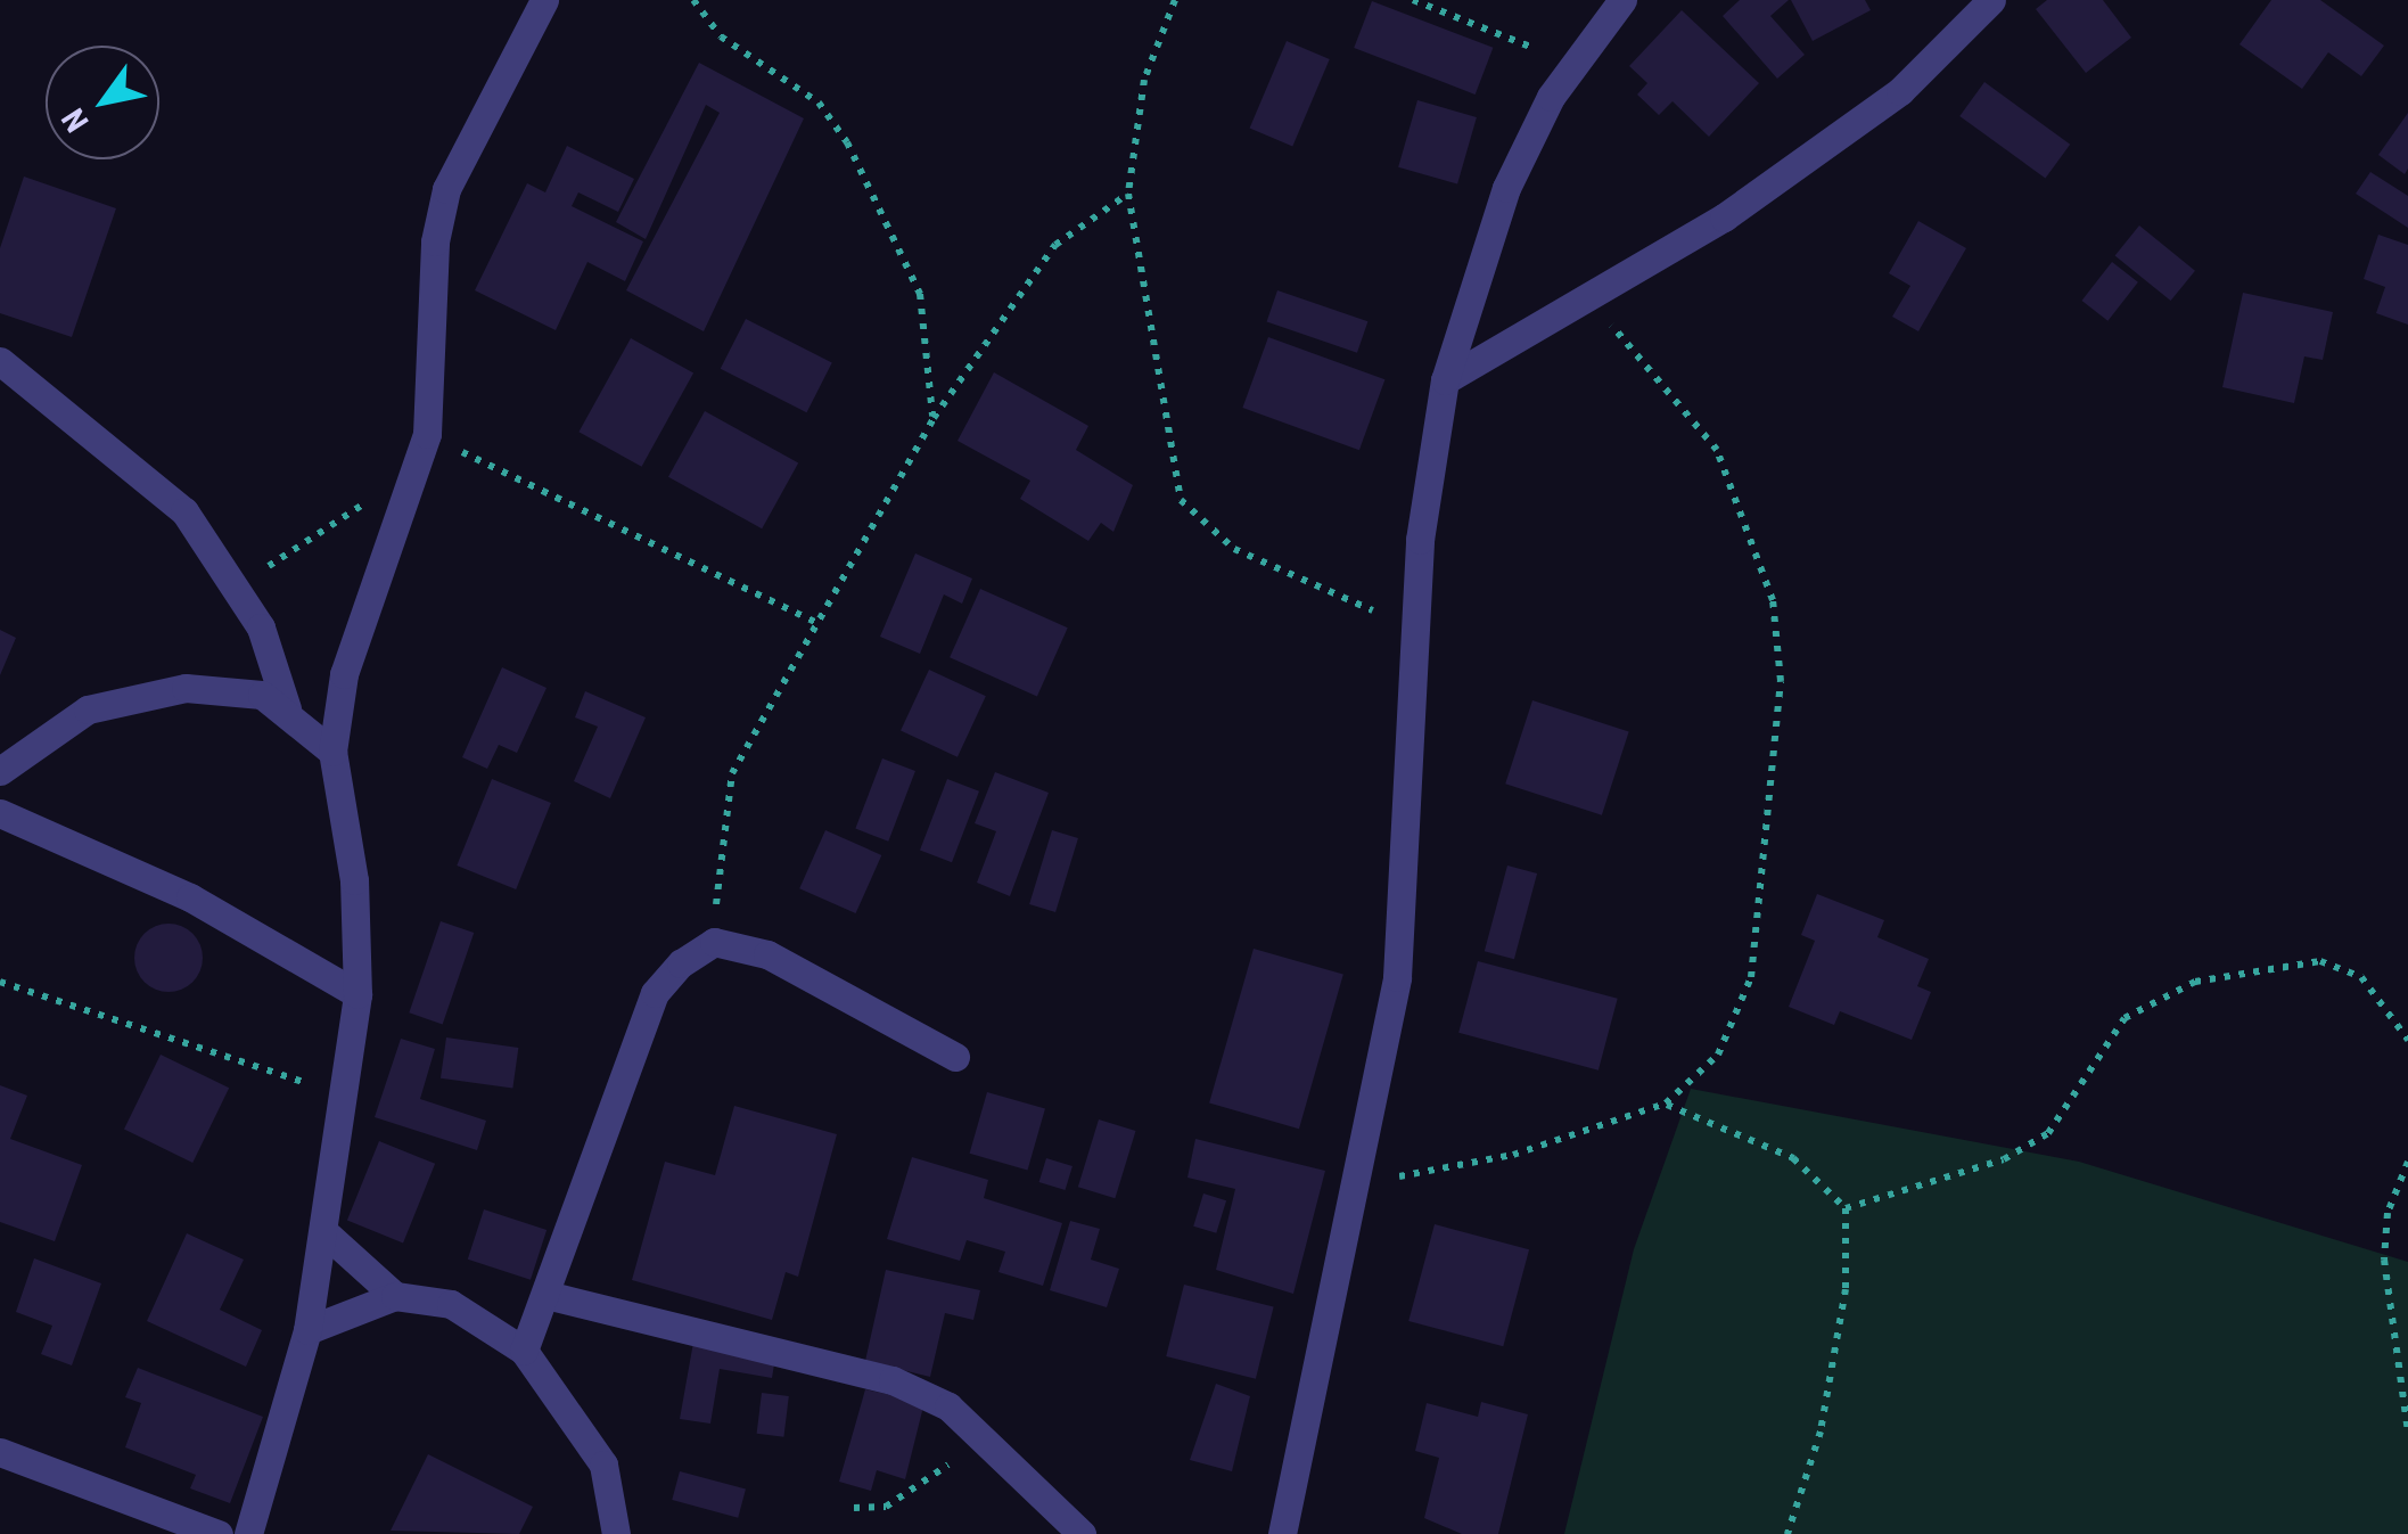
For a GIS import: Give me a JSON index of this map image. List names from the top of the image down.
{
  "north": "bottom left"
}
